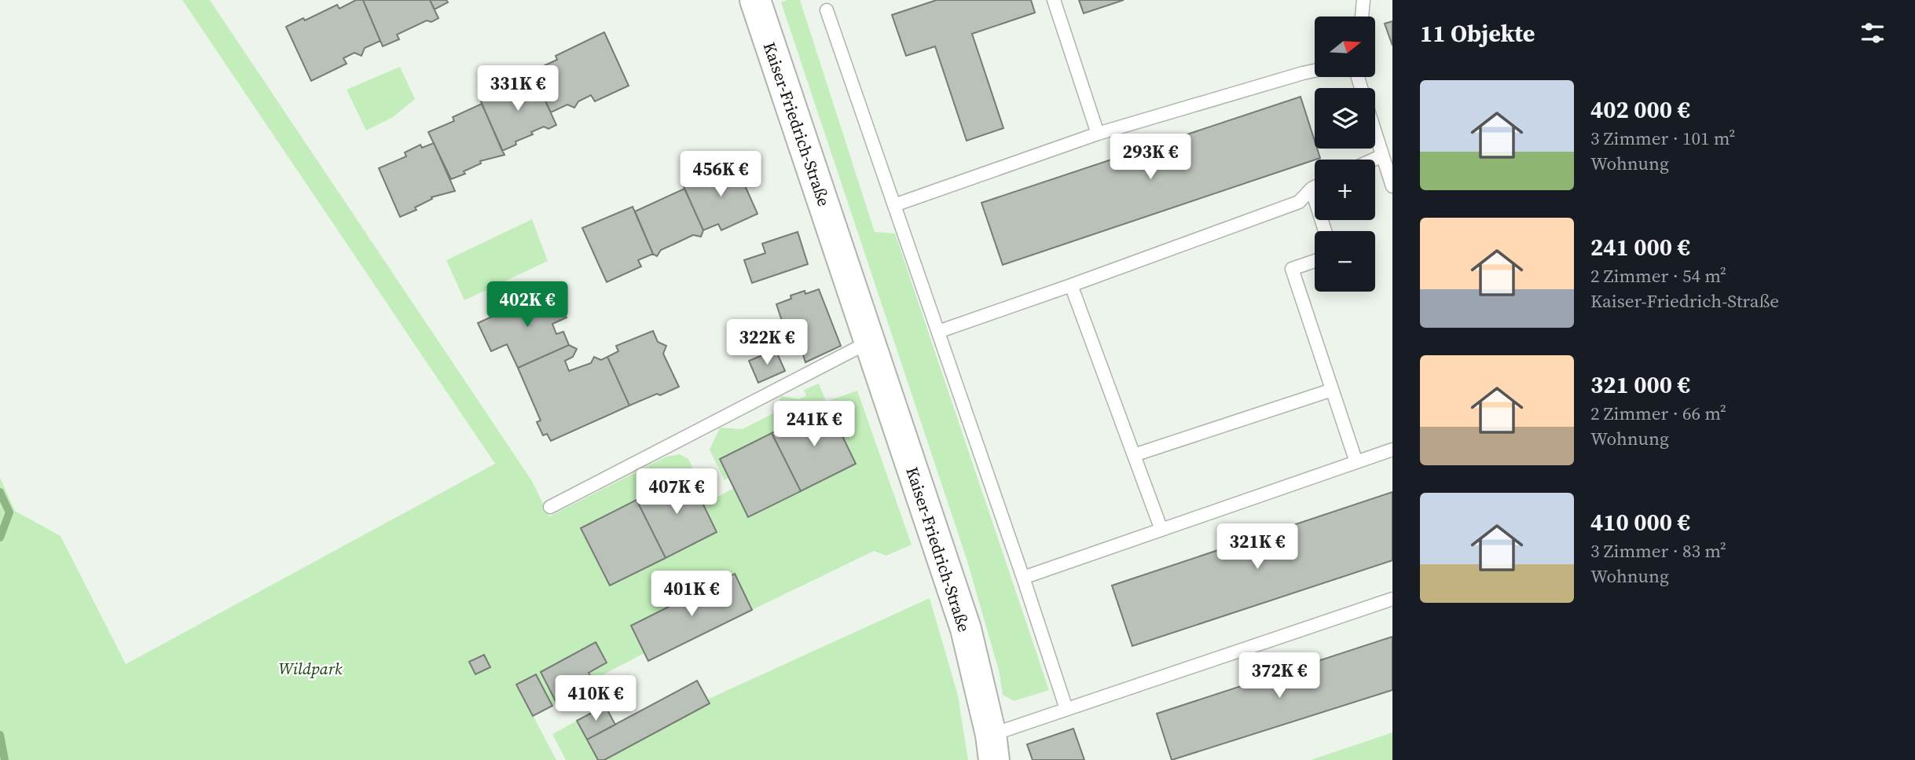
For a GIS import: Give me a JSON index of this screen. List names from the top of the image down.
{
  "streets": {
    "street": ["Kaiser-Friedrich-Straße"]
  },
  "parks": ["Wildpark"],
  "north": "right",
  "page": {
    "heading": "11 Objekte",
    "map_buttons": ["+", "−"],
    "price": [
      "331K €",
      "293K €",
      "456K €",
      "402K €",
      "322K €",
      "241K €",
      "407K €",
      "321K €",
      "401K €",
      "372K €",
      "410K €"
    ],
    "list": [
      {
        "name": "402 000 €",
        "note": "3 Zimmer · 101 m² · Wohnung"
      },
      {
        "name": "241 000 €",
        "note": "2 Zimmer · 54 m² · Kaiser-Friedrich-Straße"
      },
      {
        "name": "321 000 €",
        "note": "2 Zimmer · 66 m² · Wohnung"
      },
      {
        "name": "410 000 €",
        "note": "3 Zimmer · 83 m² · Wohnung"
      }
    ]
  }
}
